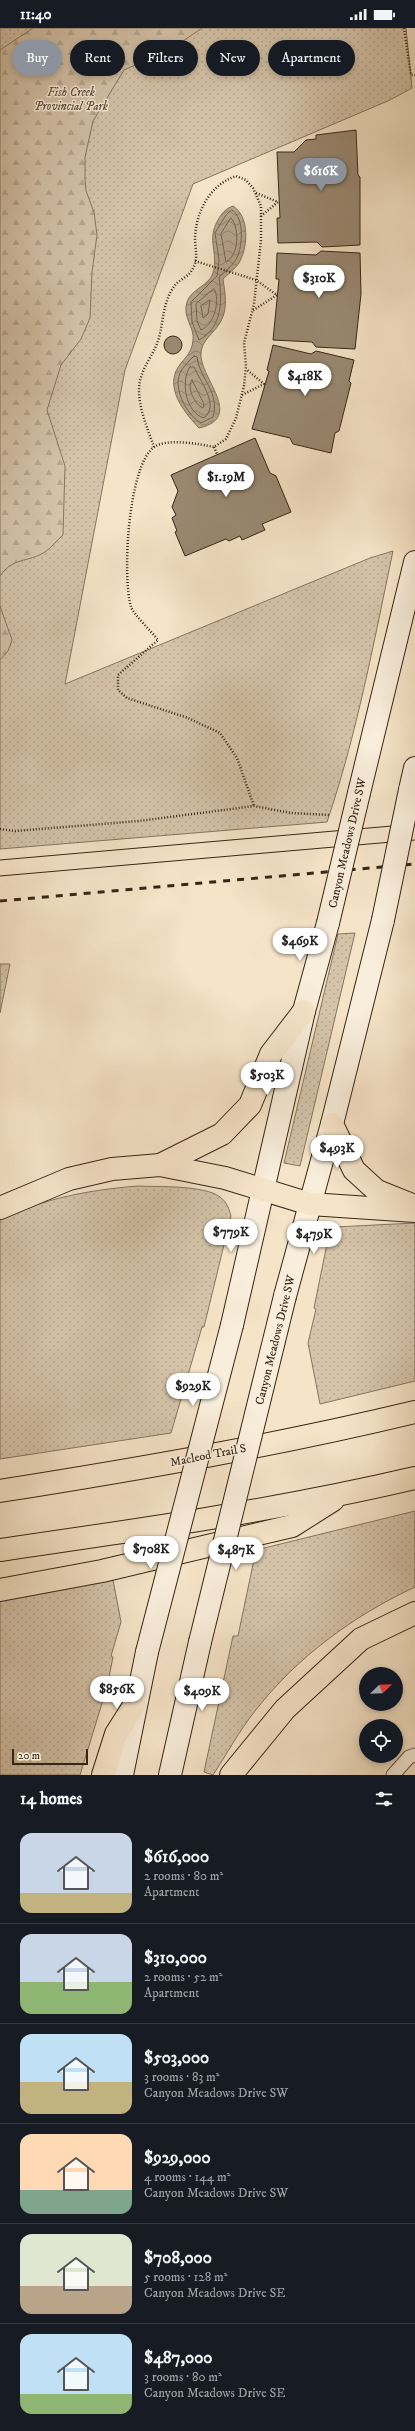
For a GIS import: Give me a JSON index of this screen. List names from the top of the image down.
{
  "streets": {
    "highway": ["Macleod Trail S"],
    "main road": ["Canyon Meadows Drive SW"]
  },
  "parks": ["Fish Creek Provincial Park"],
  "scale_bar": "20 m",
  "north": "top right",
  "page": {
    "status": "11:40",
    "chip": [
      "Buy",
      "Rent",
      "Filters",
      "New",
      "Apartment"
    ],
    "price": [
      "$616K",
      "$310K",
      "$418K",
      "$1.19M",
      "$469K",
      "$503K",
      "$493K",
      "$779K",
      "$479K",
      "$929K",
      "$708K",
      "$487K",
      "$856K",
      "$409K"
    ],
    "scale": "20 m",
    "heading": "14 homes",
    "list": [
      {
        "name": "$616,000",
        "note": "2 rooms · 80 m² · Apartment"
      },
      {
        "name": "$310,000",
        "note": "2 rooms · 52 m² · Apartment"
      },
      {
        "name": "$503,000",
        "note": "3 rooms · 83 m² · Canyon Meadows Drive SW"
      },
      {
        "name": "$929,000",
        "note": "4 rooms · 144 m² · Canyon Meadows Drive SW"
      },
      {
        "name": "$708,000",
        "note": "5 rooms · 128 m² · Canyon Meadows Drive SE"
      },
      {
        "name": "$487,000",
        "note": "3 rooms · 80 m² · Canyon Meadows Drive SE"
      }
    ]
  }
}
